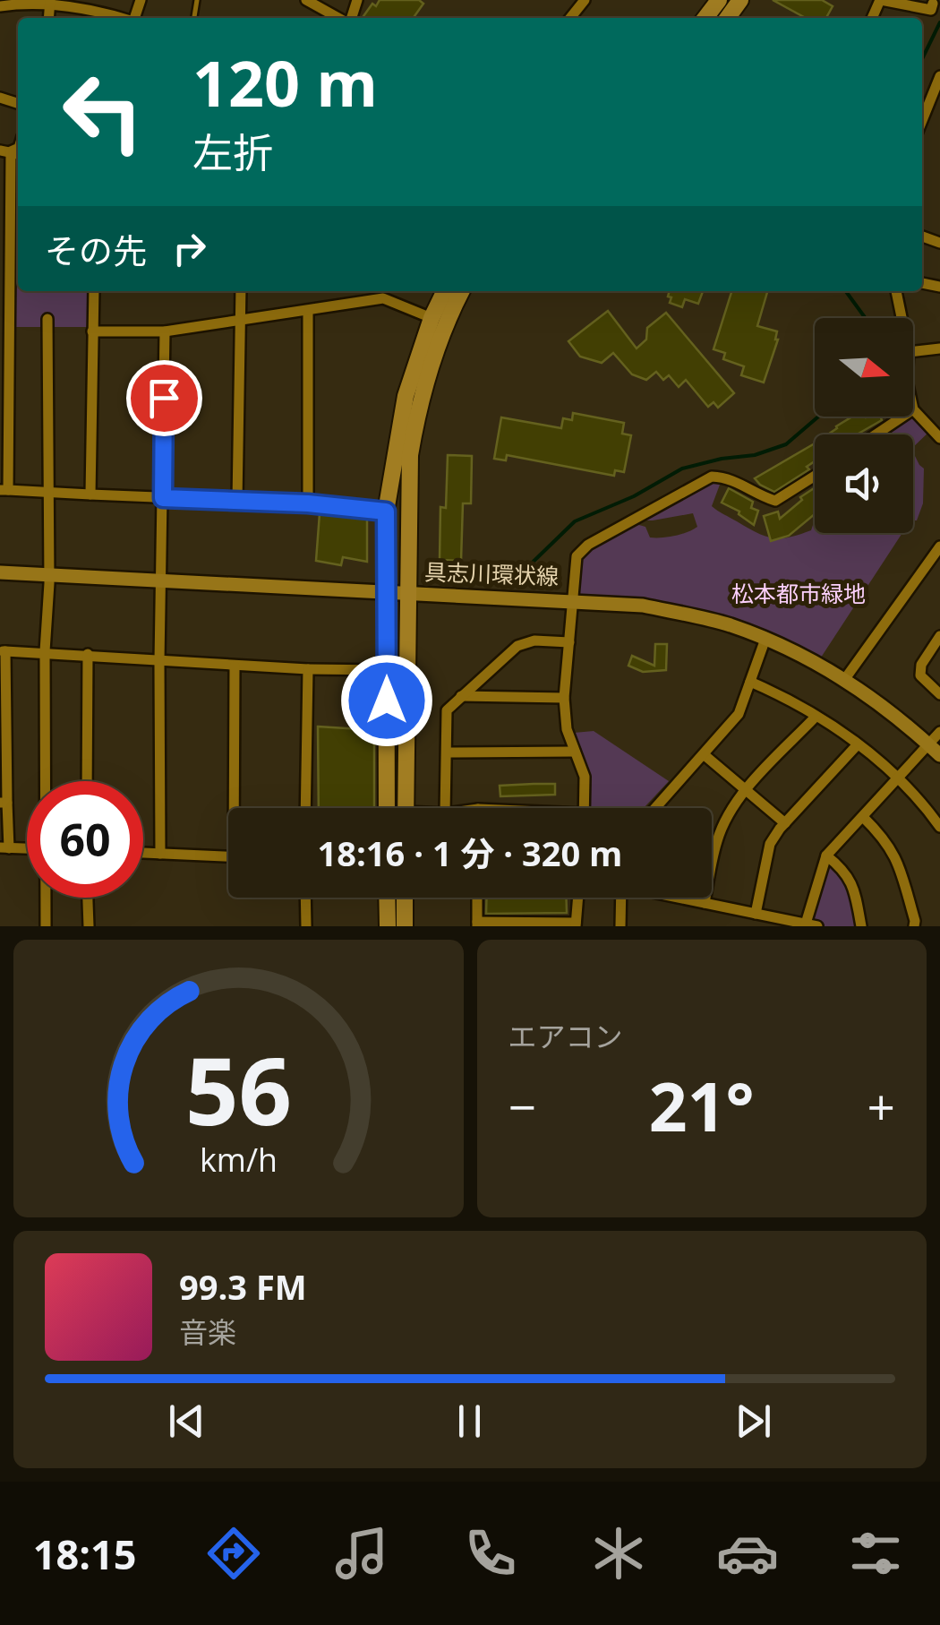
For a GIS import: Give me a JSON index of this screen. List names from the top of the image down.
{
  "streets": {
    "main road": ["具志川環状線"]
  },
  "parks": ["松本都市緑地"],
  "north": "right",
  "page": {
    "turn": ["120 m", "左折"],
    "then": "その先",
    "limit": "60",
    "trip": "18:16 · 1 分 · 320 m",
    "tile": "エアコン",
    "heat": ["−", "21°", "+"],
    "song": ["99.3 FM", "音楽"],
    "tabs": "18:15",
    "gauge": ["56", "km/h"]
  }
}
